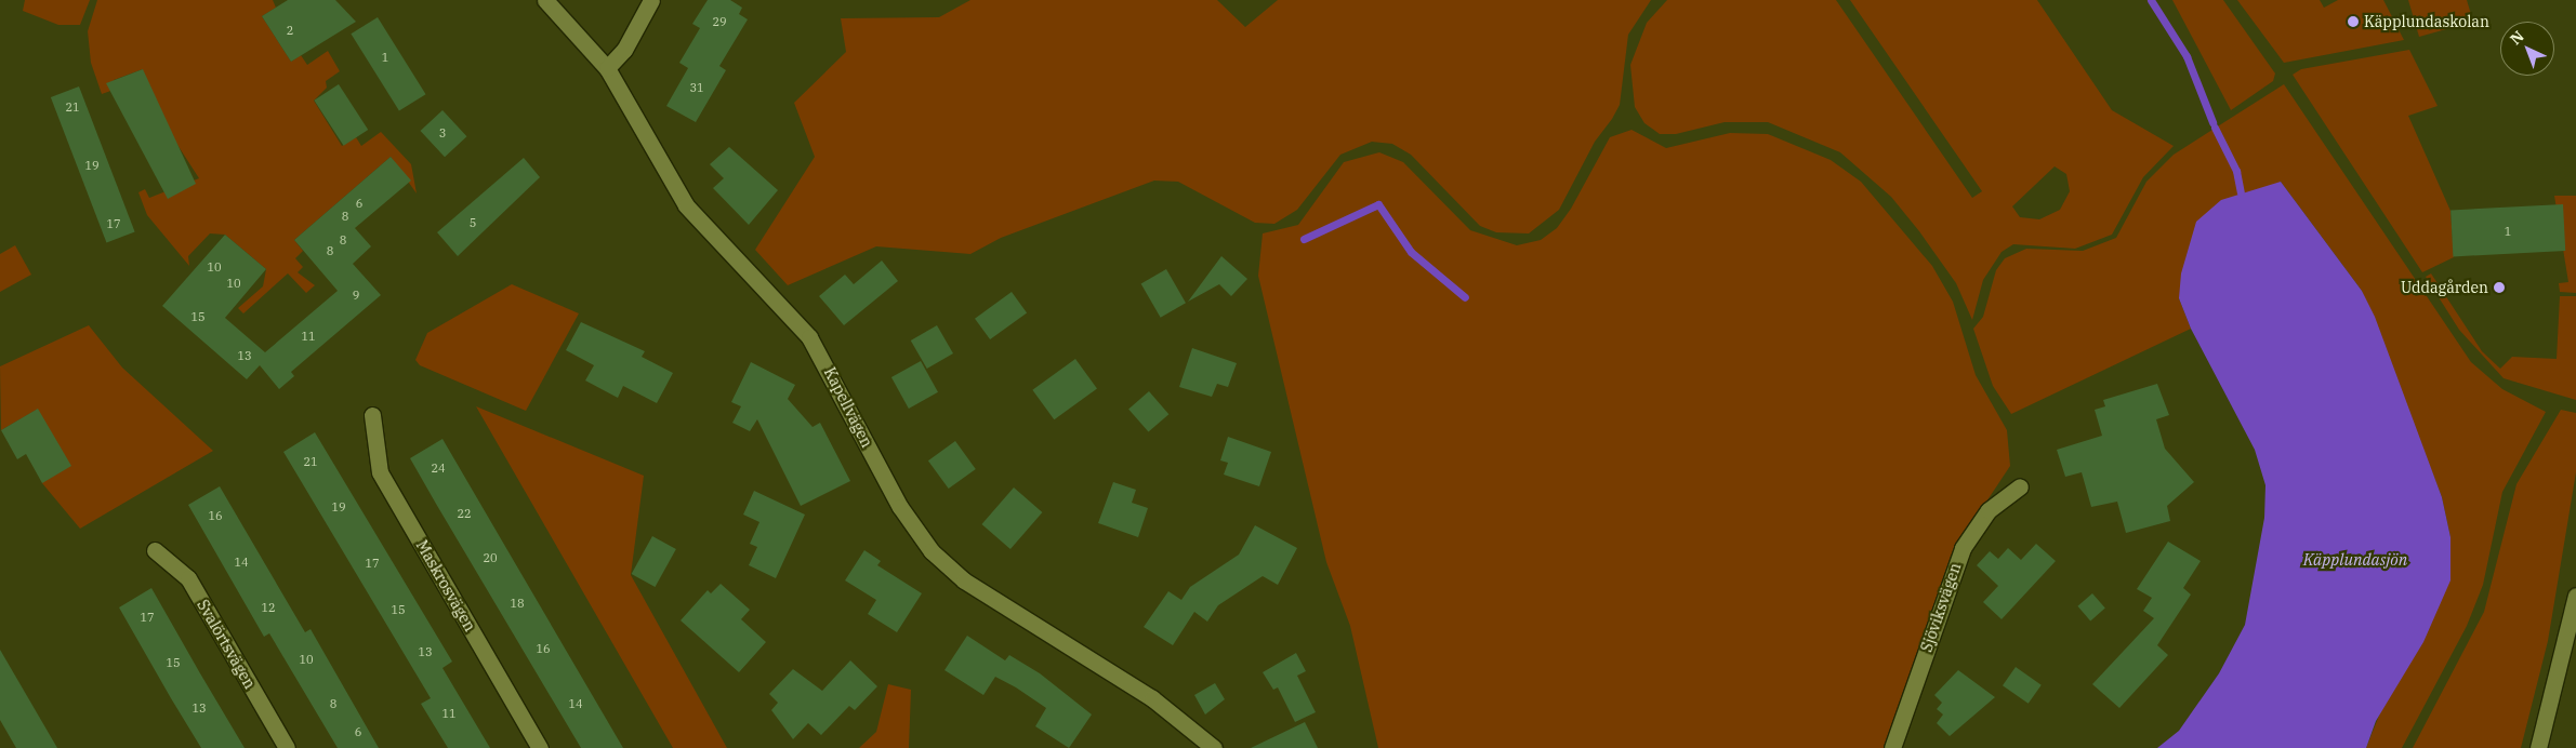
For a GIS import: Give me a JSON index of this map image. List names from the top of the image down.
{
  "streets": {
    "street": [
      "Kapellvägen",
      "Maskrosvägen",
      "Sjöviksvägen",
      "Svalörtsvägen"
    ]
  },
  "water": ["Käpplundasjön"],
  "places": ["Käpplundaskolan", "Uddagården"],
  "house_numbers": [
    "29",
    "2",
    "1",
    "31",
    "21",
    "3",
    "19",
    "6",
    "8",
    "5",
    "17",
    "1",
    "8",
    "8",
    "10",
    "10",
    "9",
    "15",
    "11",
    "13",
    "21",
    "24",
    "19",
    "22",
    "16",
    "20",
    "14",
    "17",
    "18",
    "12",
    "15",
    "17",
    "16",
    "13",
    "10",
    "15",
    "8",
    "14",
    "13",
    "11",
    "6"
  ],
  "north": "top left"
}
